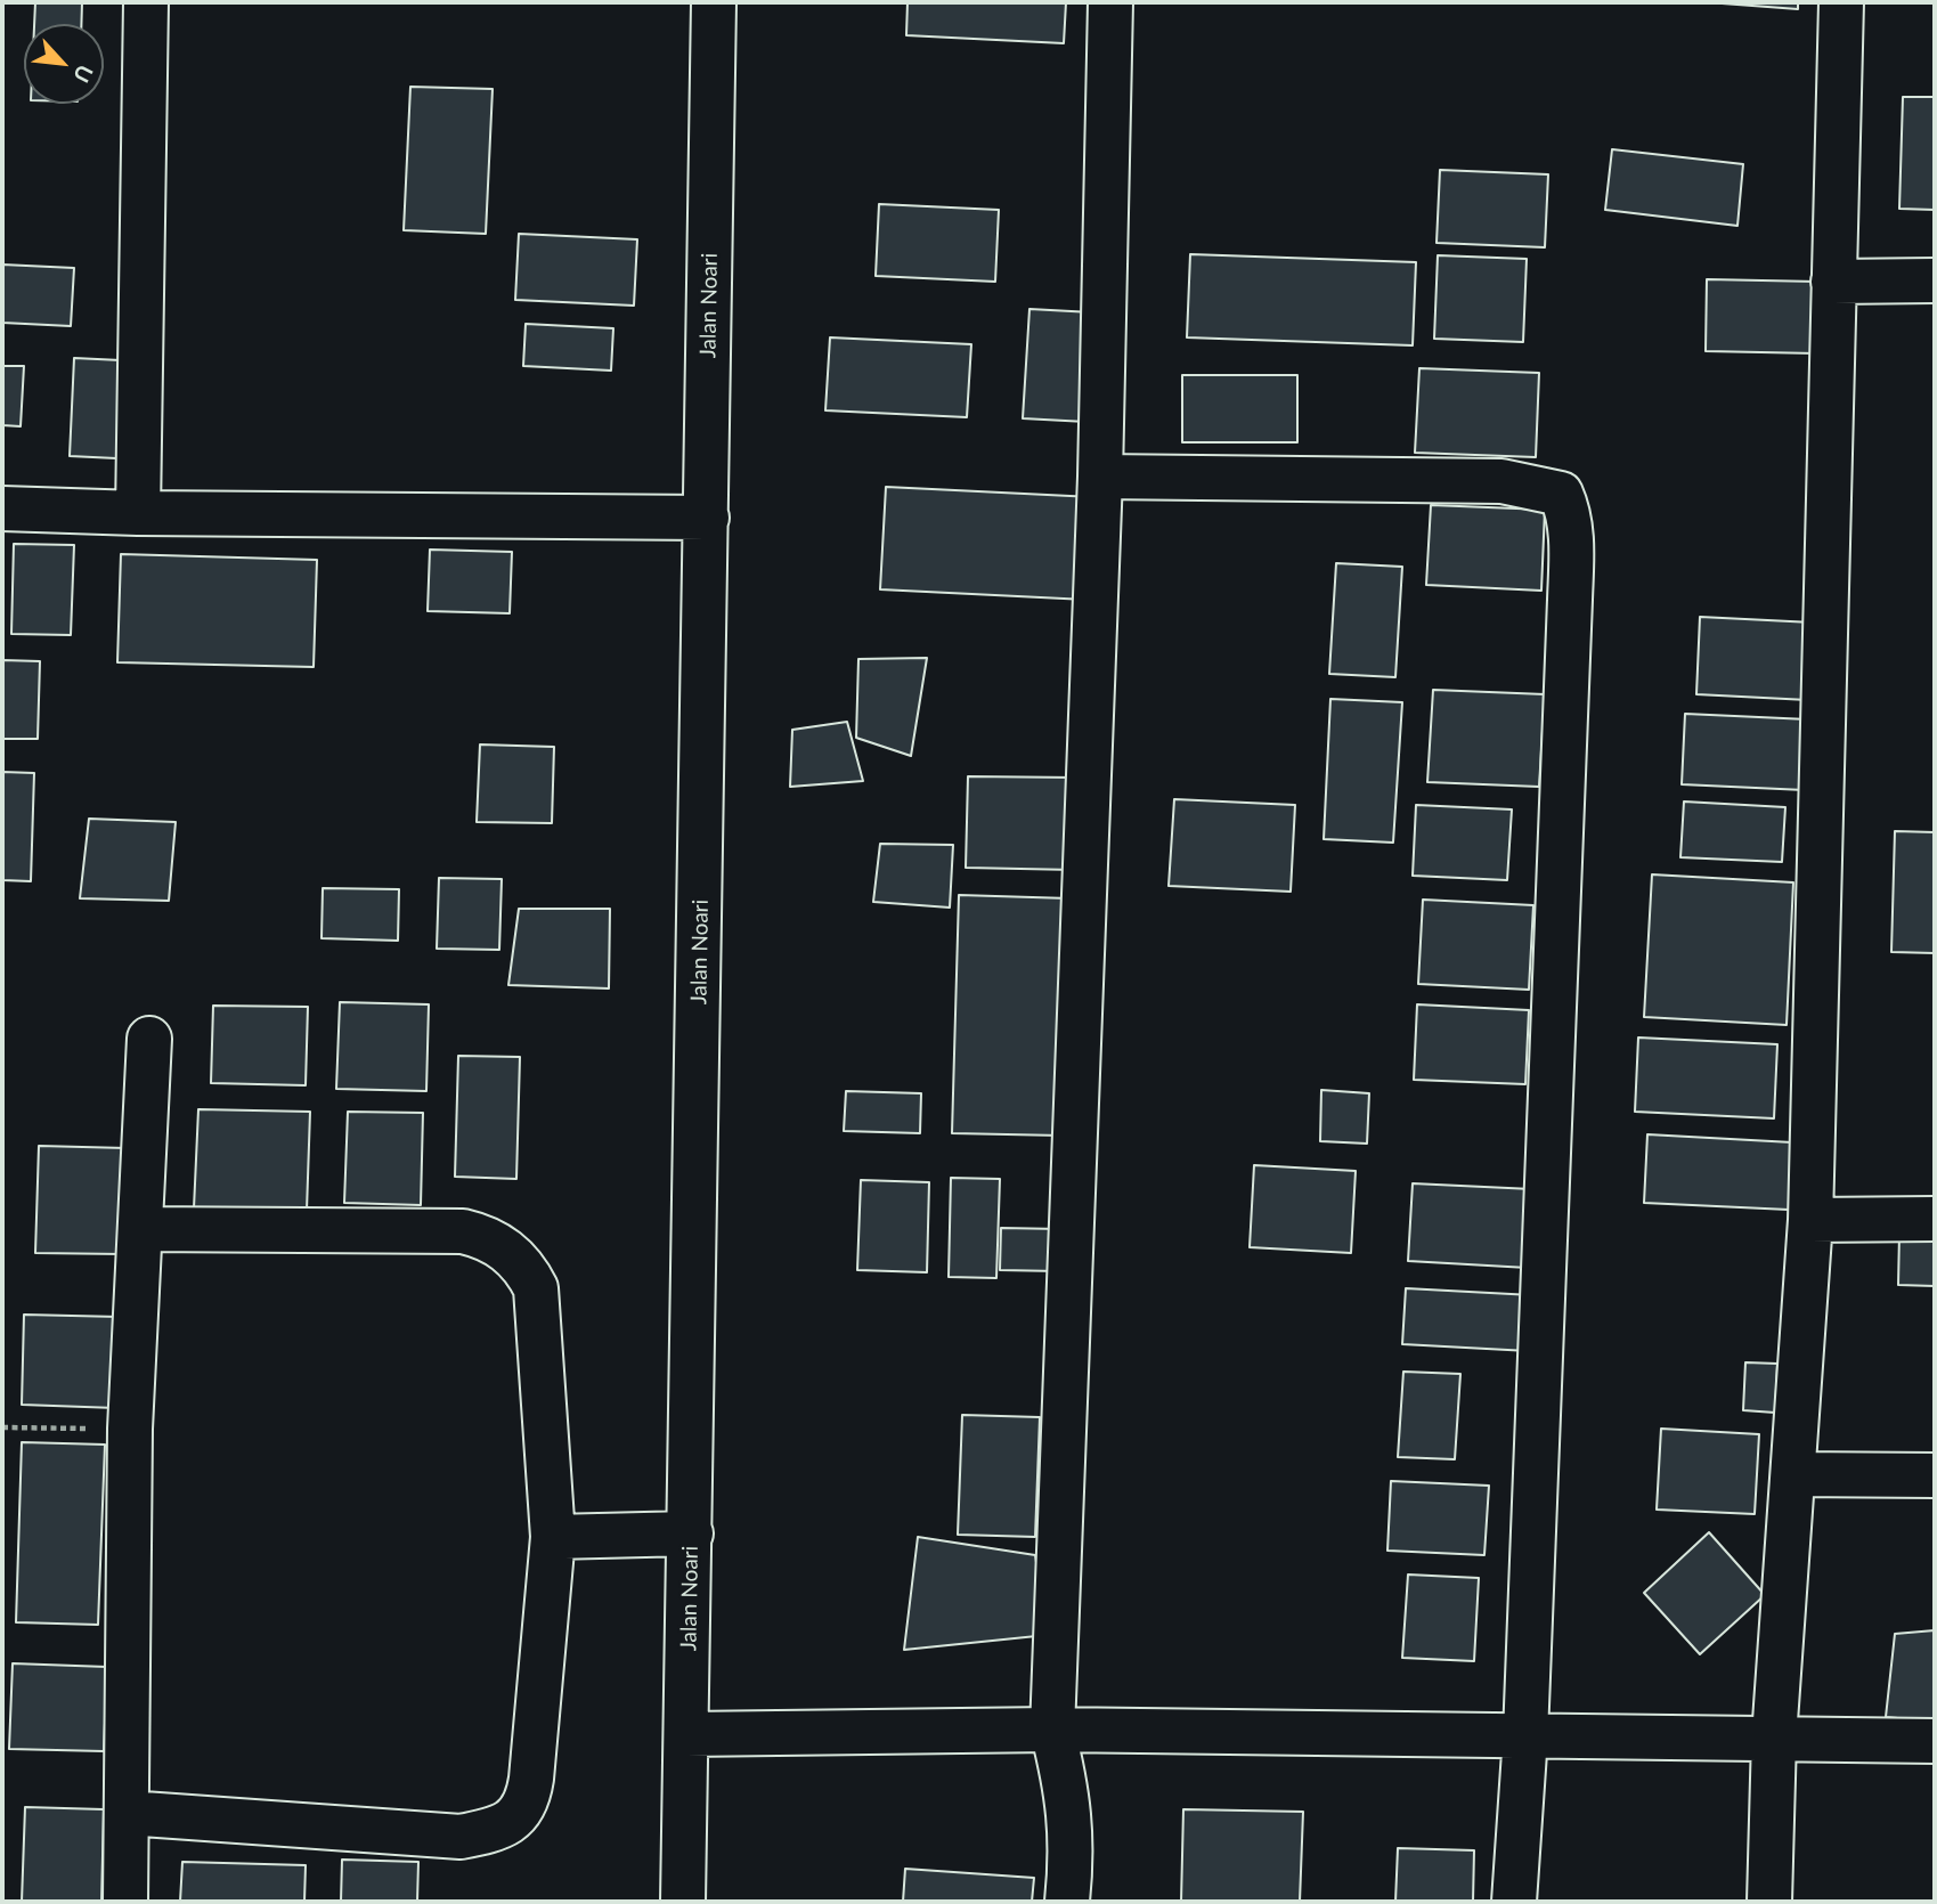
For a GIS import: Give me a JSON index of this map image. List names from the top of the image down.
{
  "streets": {
    "street": ["Jalan Noari"]
  },
  "north": "bottom right"
}
